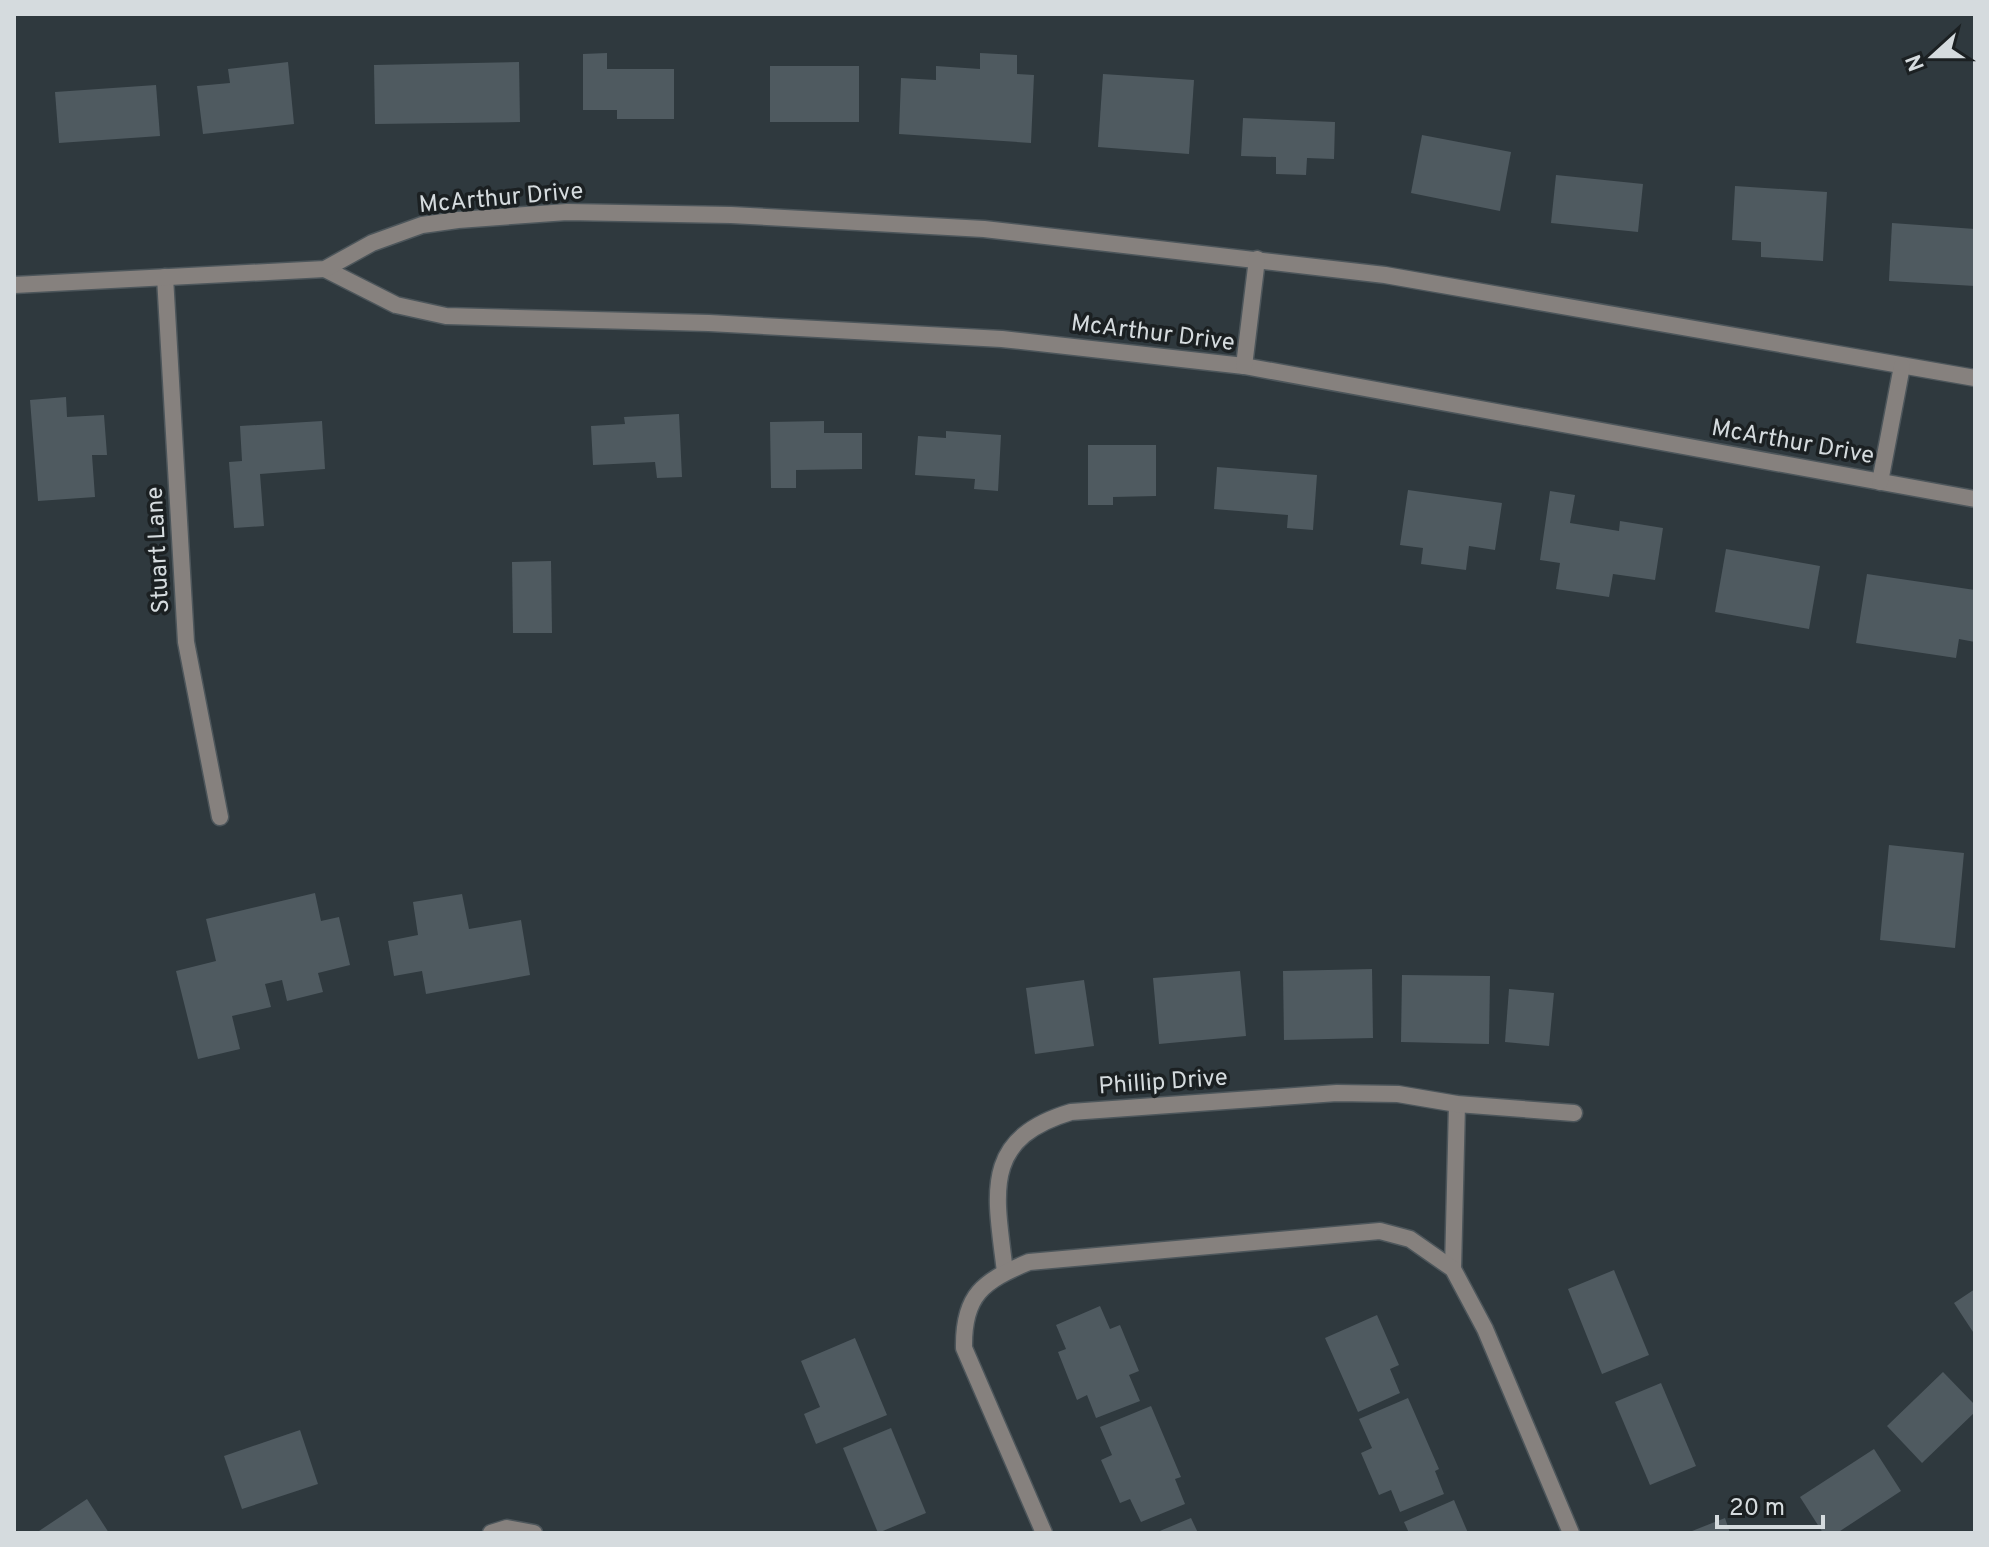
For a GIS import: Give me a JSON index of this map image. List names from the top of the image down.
{
  "streets": {
    "street": ["McArthur Drive", "Stuart Lane", "Phillip Drive"]
  },
  "crossings": [
    ["McArthur Drive", "Stuart Lane"]
  ],
  "scale_bar": "20 m",
  "north": "left"
}
